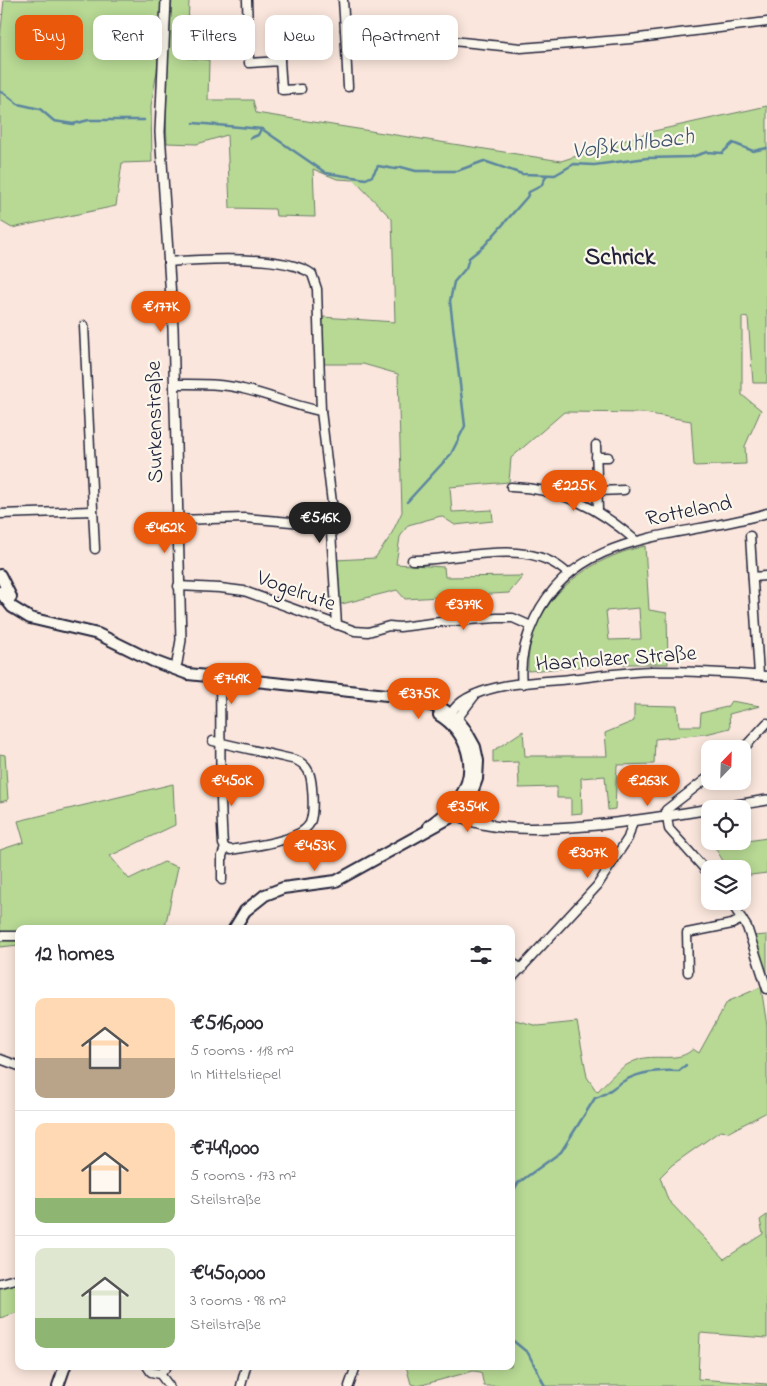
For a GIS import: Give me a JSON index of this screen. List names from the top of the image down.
{
  "streets": {
    "street": [
      "Surkenstraße",
      "Rotteland",
      "Vogelrute",
      "Haarholzer Straße"
    ]
  },
  "crossings": [
    ["Surkenstraße", "Vogelrute"],
    ["Rotteland", "Vogelrute"],
    ["Rotteland", "Haarholzer Straße"]
  ],
  "districts": ["Schrick"],
  "water": ["Voßkuhlbach"],
  "north": "top right",
  "page": {
    "chip": [
      "Buy",
      "Rent",
      "Filters",
      "New",
      "Apartment"
    ],
    "price": [
      "€177K",
      "€225K",
      "€516K",
      "€462K",
      "€379K",
      "€749K",
      "€375K",
      "€450K",
      "€263K",
      "€354K",
      "€453K",
      "€307K"
    ],
    "heading": "12 homes",
    "list": [
      {
        "name": "€516,000",
        "note": "5 rooms · 118 m² · In Mittelstiepel"
      },
      {
        "name": "€749,000",
        "note": "5 rooms · 173 m² · Steilstraße"
      },
      {
        "name": "€450,000",
        "note": "3 rooms · 98 m² · Steilstraße"
      }
    ]
  }
}
